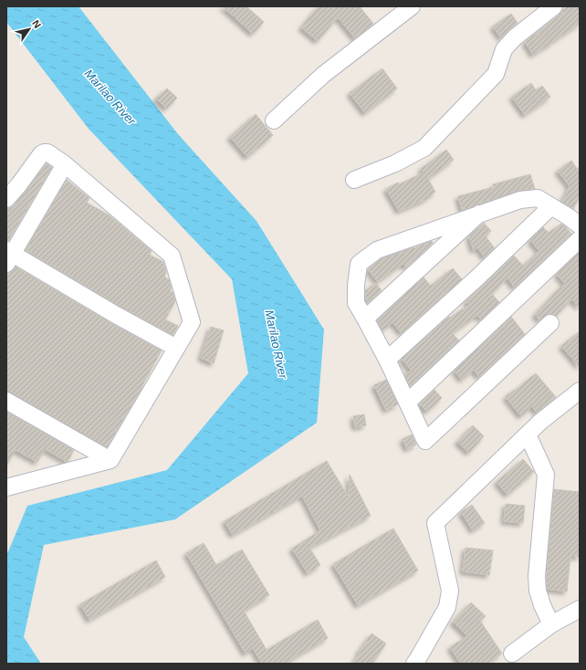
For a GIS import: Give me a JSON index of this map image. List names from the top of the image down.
{
  "water": ["Marilao River"],
  "north": "top right"
}
